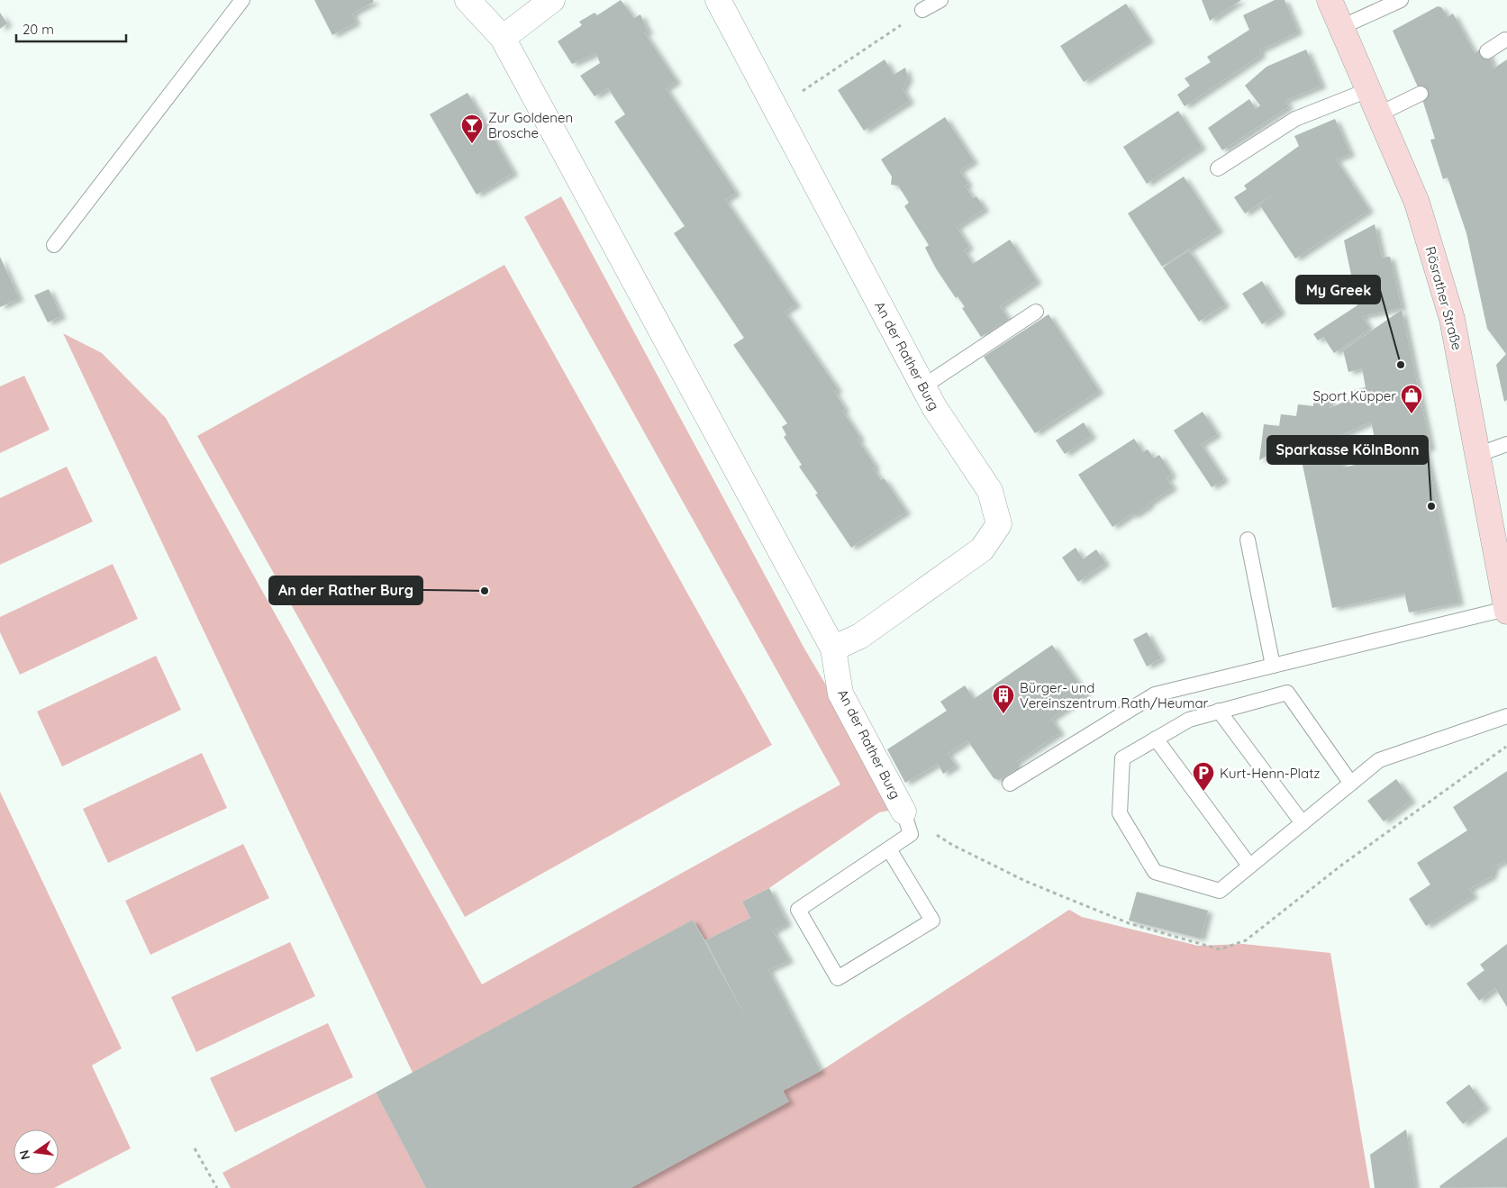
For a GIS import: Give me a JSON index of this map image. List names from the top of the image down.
{
  "streets": {
    "main road": ["Rösrather Straße"],
    "street": ["An der Rather Burg"]
  },
  "places": {
    "bar": ["Zur Goldenen Brosche"],
    "other": ["My Greek", "Sparkasse KölnBonn", "An der Rather Burg"],
    "shop": ["Sport Küpper"],
    "building": ["Bürger- und Vereinszentrum Rath/Heumar"],
    "parking": ["Kurt-Henn-Platz"]
  },
  "scale_bar": "20 m",
  "north": "left"
}
